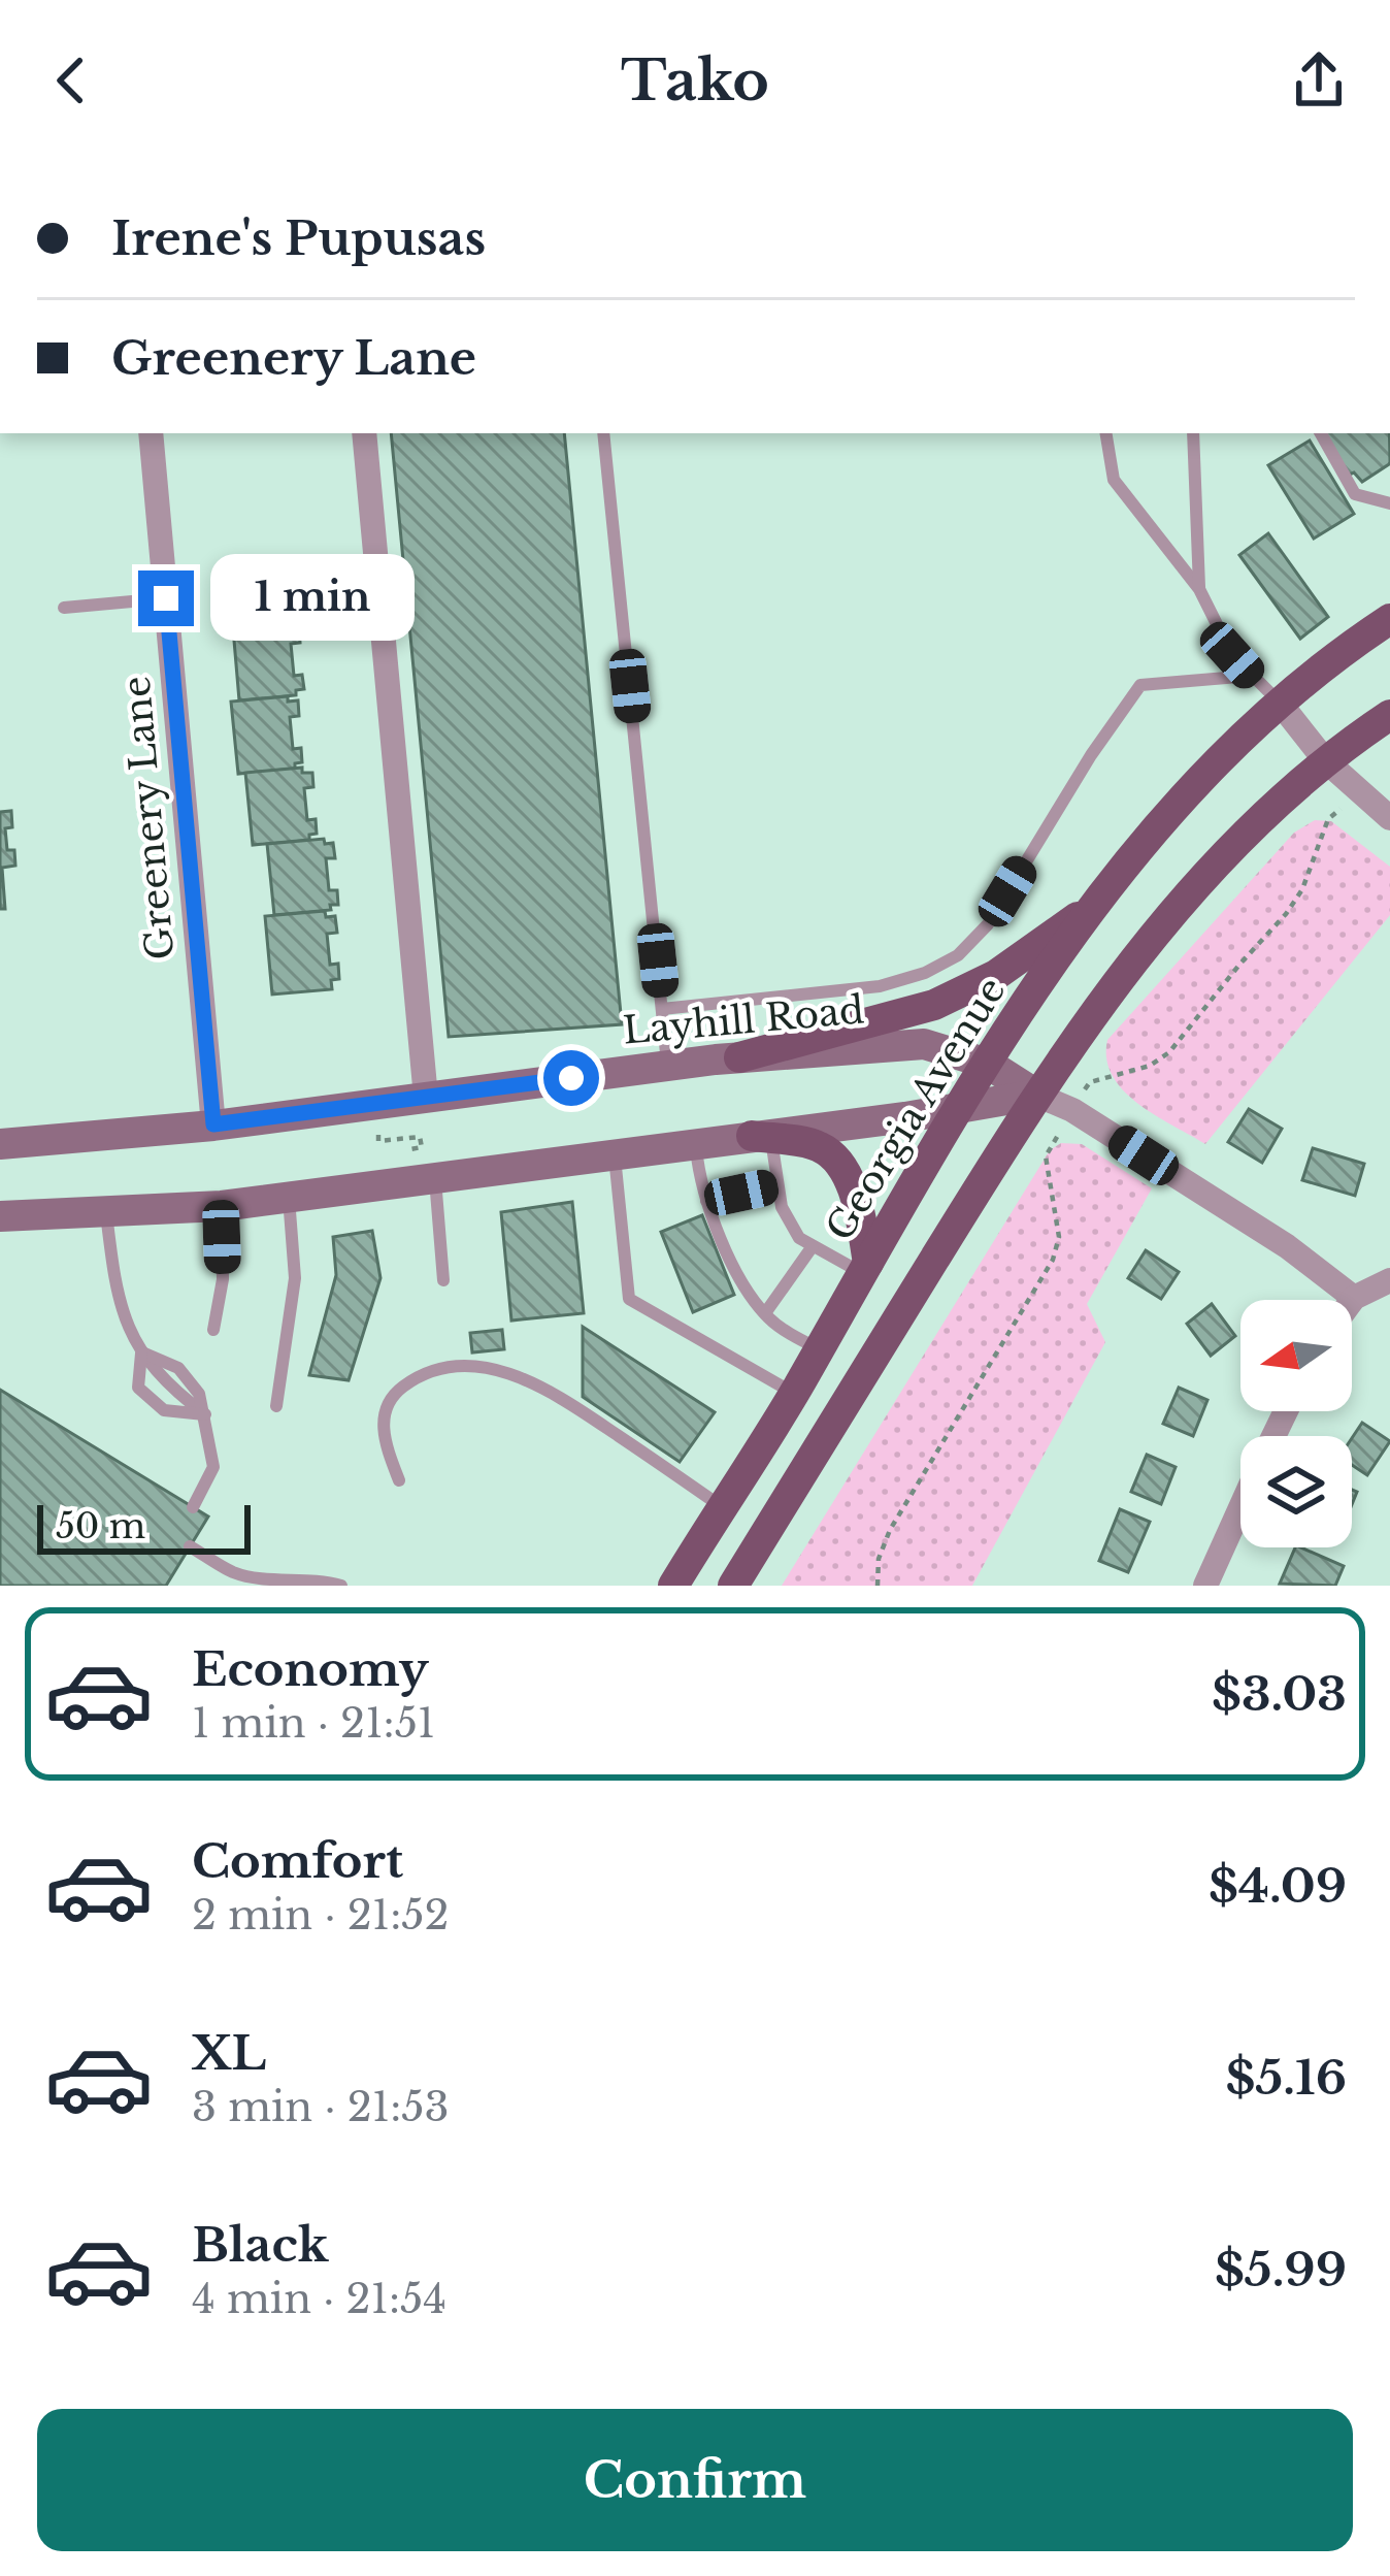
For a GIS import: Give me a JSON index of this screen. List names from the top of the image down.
{
  "streets": {
    "main road": ["Layhill Road", "Georgia Avenue"],
    "street": ["Greenery Lane"]
  },
  "crossings": [
    ["Greenery Lane", "Layhill Road"],
    ["Layhill Road", "Georgia Avenue"]
  ],
  "scale_bar": "50 m",
  "north": "left",
  "page": {
    "header": "Tako",
    "banner": ["Irene's Pupusas", "Greenery Lane"],
    "bubble": "1 min",
    "scale": "50 m",
    "list": [
      {
        "name": "Economy",
        "note": "1 min · 21:51",
        "value": "$3.03"
      },
      {
        "name": "Comfort",
        "note": "2 min · 21:52",
        "value": "$4.09"
      },
      {
        "name": "XL",
        "note": "3 min · 21:53",
        "value": "$5.16"
      },
      {
        "name": "Black",
        "note": "4 min · 21:54",
        "value": "$5.99"
      }
    ],
    "buttons": "Confirm"
  }
}
